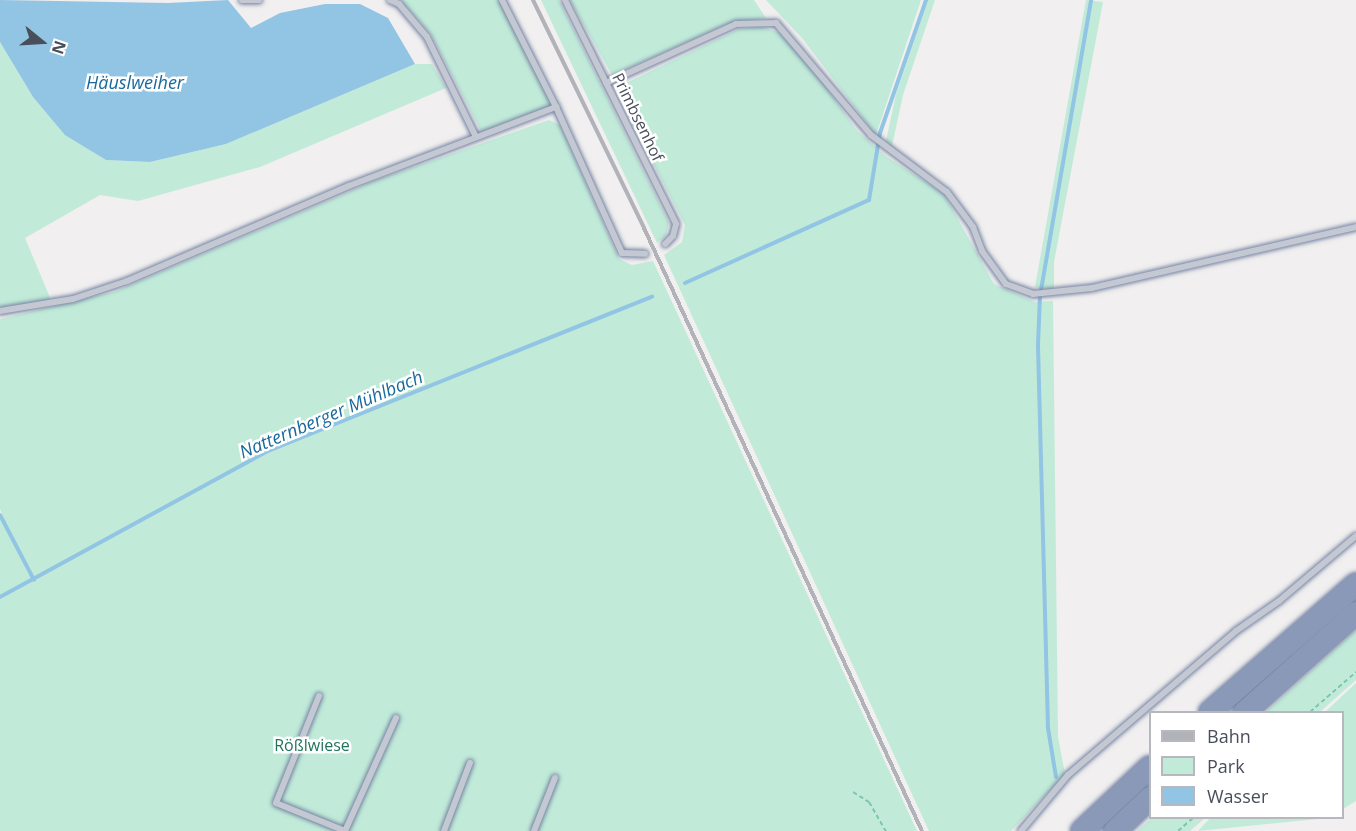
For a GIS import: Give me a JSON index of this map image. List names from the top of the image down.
{
  "streets": {
    "lane": ["Primbsenhof"]
  },
  "water": ["Häuslweiher", "Natternberger Mühlbach"],
  "parks": ["Rößlwiese"],
  "legend": ["Bahn", "Park", "Wasser"],
  "north": "right"
}
